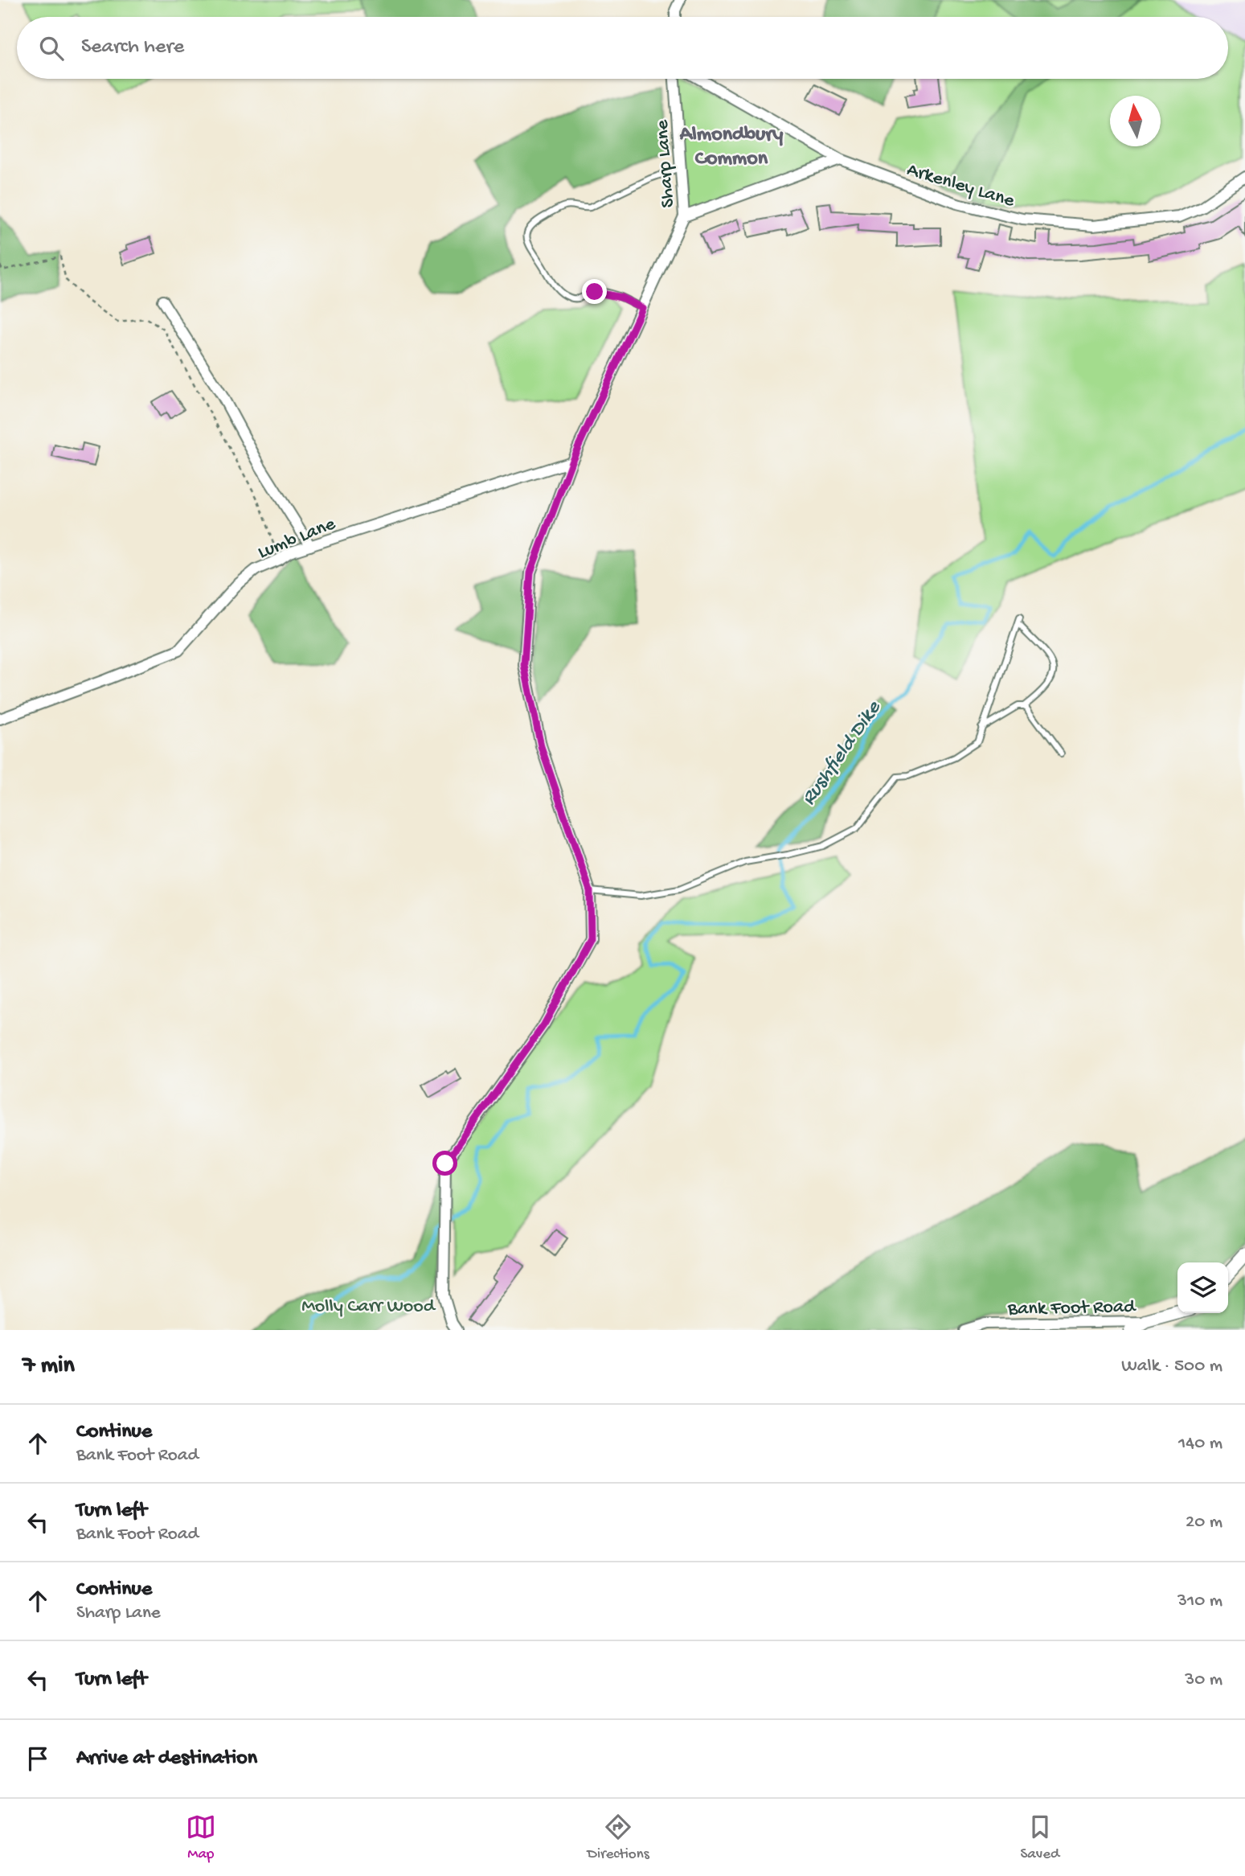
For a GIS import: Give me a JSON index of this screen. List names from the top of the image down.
{
  "streets": {
    "street": [
      "Sharp Lane",
      "Arkenley Lane",
      "Lumb Lane",
      "Bank Foot Road"
    ]
  },
  "crossings": [
    ["Sharp Lane", "Lumb Lane"]
  ],
  "districts": ["Almondbury Common"],
  "water": ["Rushfield Dike"],
  "parks": ["Molly Carr Wood"],
  "north": "top",
  "page": {
    "search": "Search here",
    "heading": ["7 min", "Walk · 500 m"],
    "list": [
      ["Continue", "Bank Foot Road", "140 m"],
      ["Turn left", "Bank Foot Road", "20 m"],
      ["Continue", "Sharp Lane", "310 m"],
      ["Turn left", "30 m"],
      "Arrive at destination"
    ],
    "nav": ["Map", "Directions", "Saved"]
  }
}
